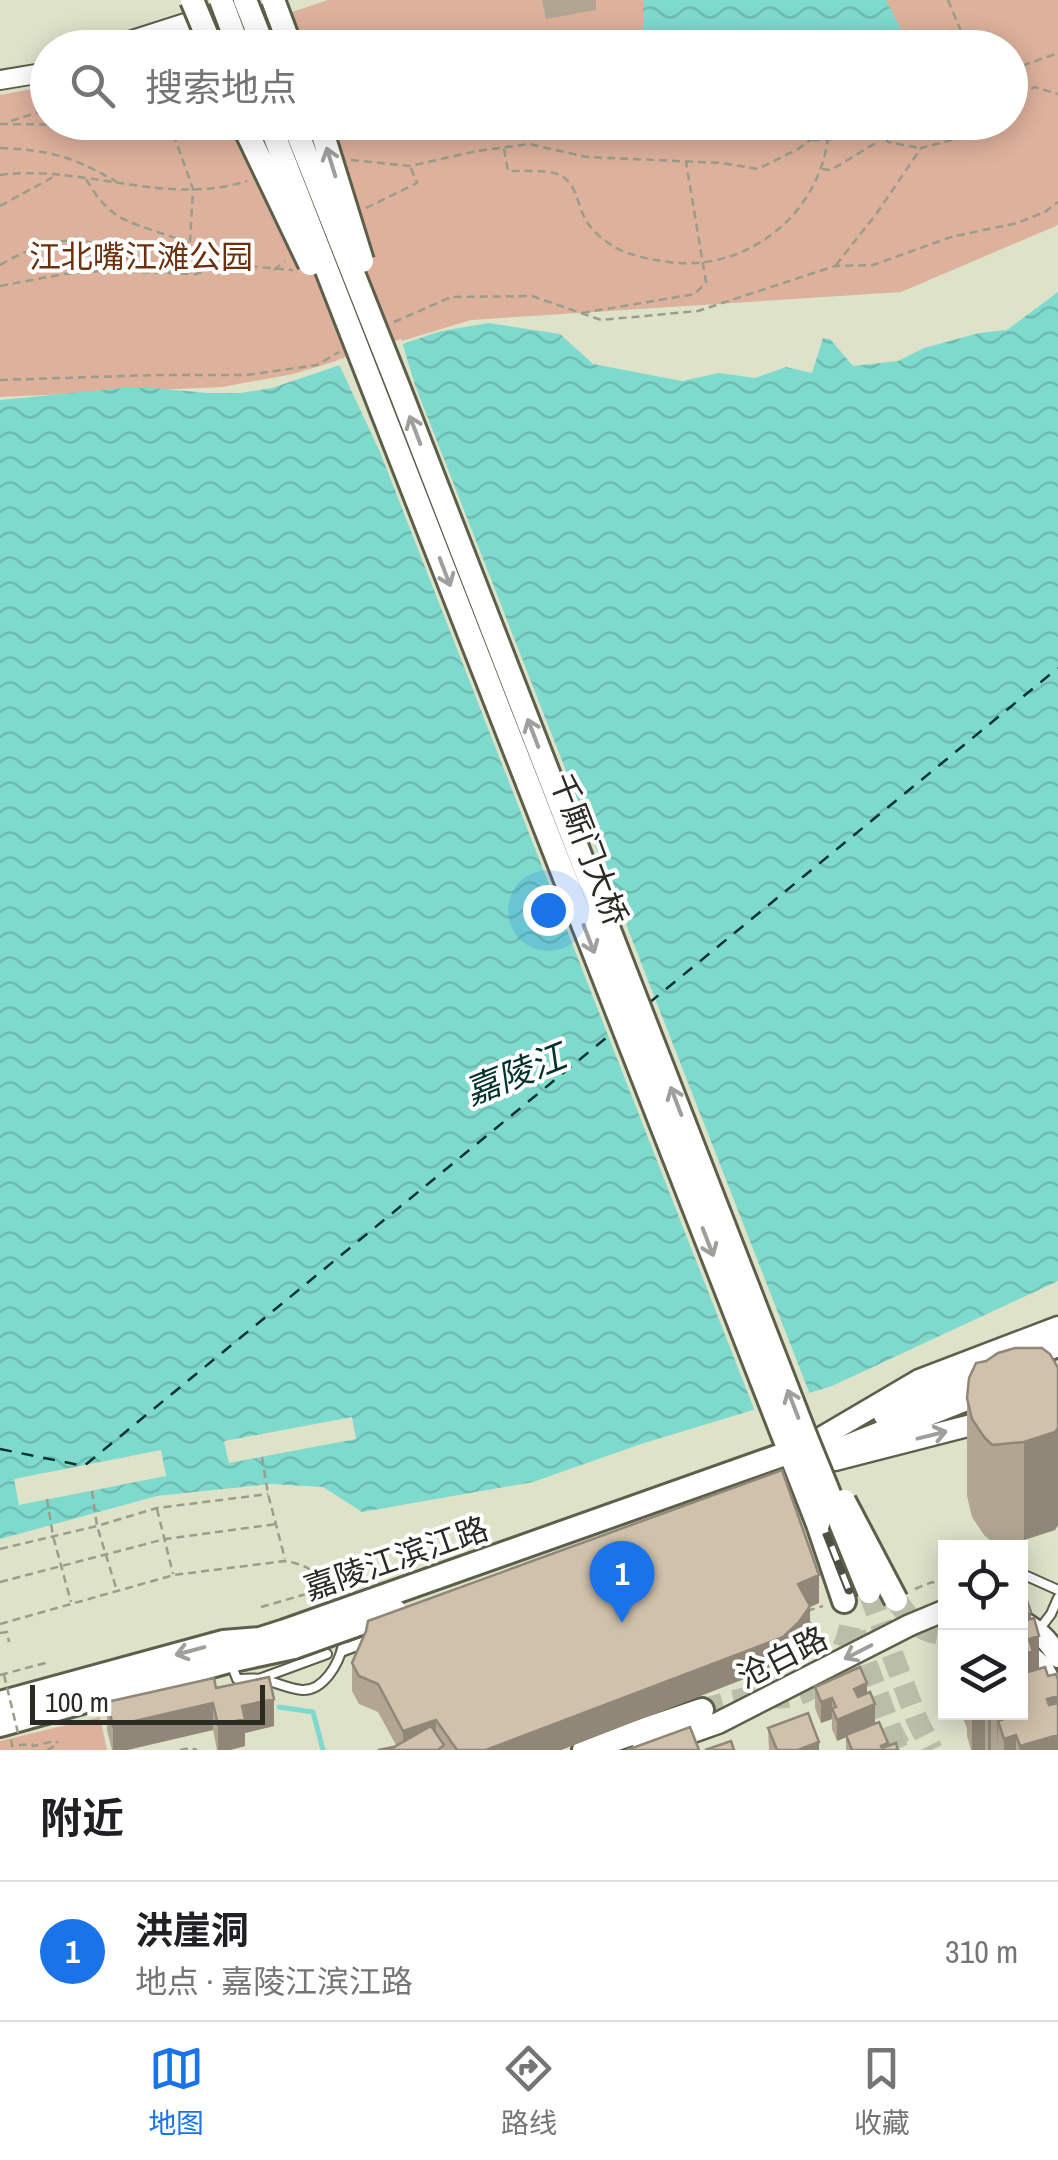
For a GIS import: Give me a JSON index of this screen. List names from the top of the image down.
{
  "streets": {
    "main road": ["千厮门大桥", "嘉陵江滨江路", "沧白路"]
  },
  "crossings": [
    ["千厮门大桥", "嘉陵江滨江路"]
  ],
  "one_way": ["沧白路"],
  "water": ["嘉陵江"],
  "parks": ["江北嘴江滩公园"],
  "scale_bar": "100 m",
  "page": {
    "search": "搜索地点",
    "pins": "1",
    "scale": "100 m",
    "heading": "附近",
    "list": [
      {
        "mark": "1",
        "name": "洪崖洞",
        "note": "地点 · 嘉陵江滨江路",
        "value": "310 m"
      }
    ],
    "nav": ["地图", "路线", "收藏"]
  }
}
